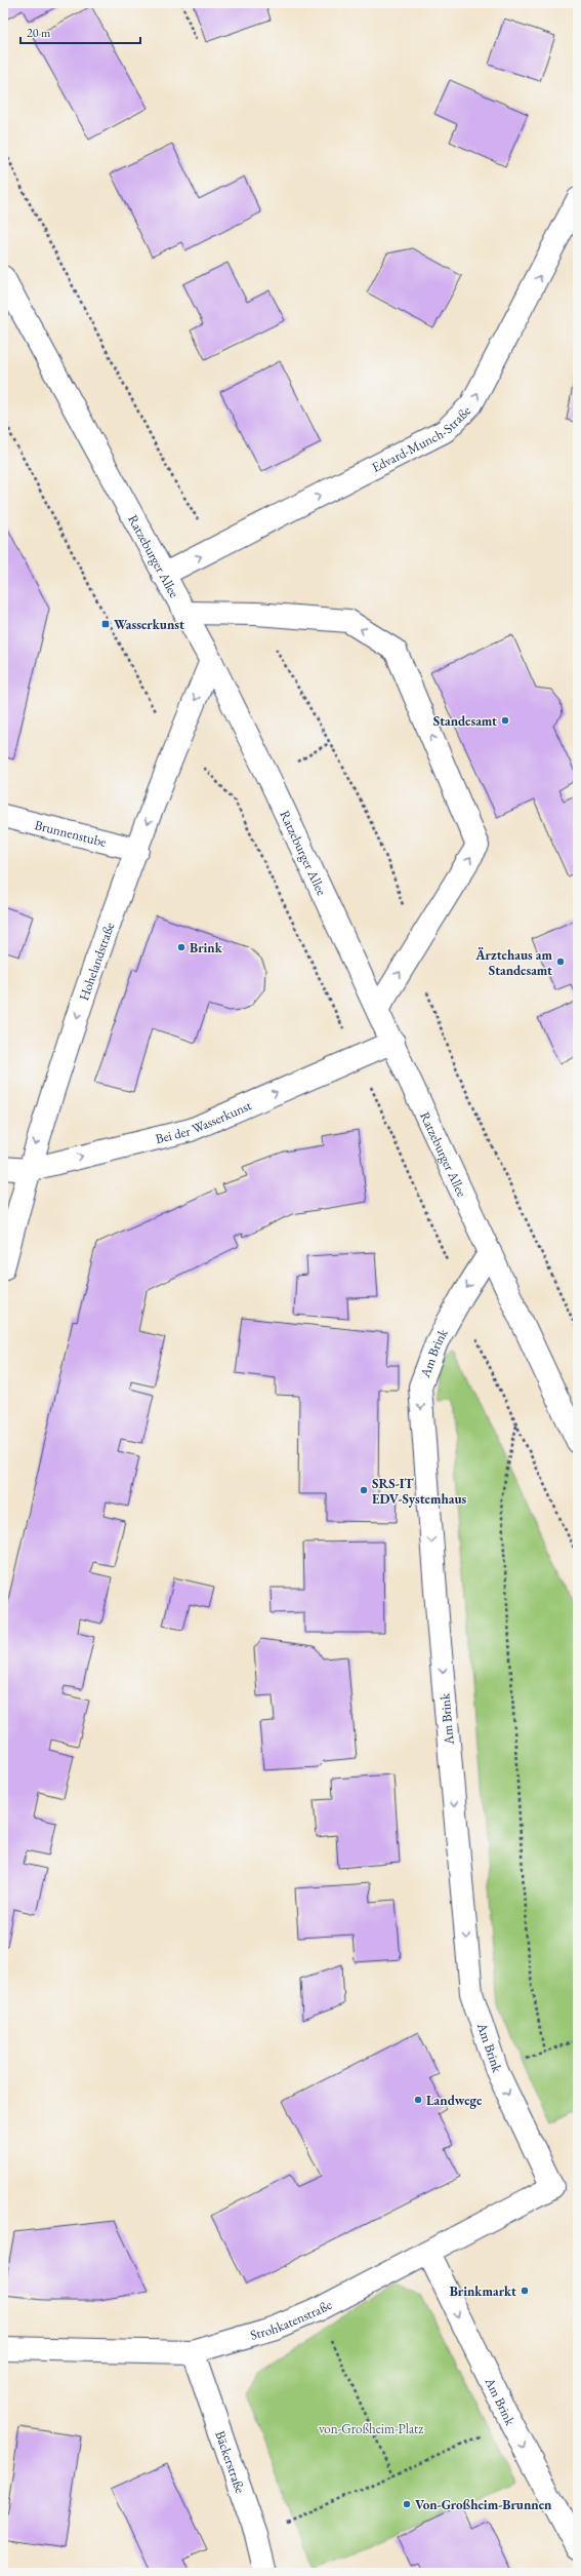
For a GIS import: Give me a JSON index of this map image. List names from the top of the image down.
{
  "streets": {
    "street": [
      "Edvard-Munch-Straße",
      "Ratzeburger Allee",
      "Brunnenstube",
      "Hohelandstraße",
      "Bei der Wasserkunst",
      "Am Brink",
      "Strohkatenstraße",
      "Bäckerstraße"
    ]
  },
  "crossings": [
    ["Edvard-Munch-Straße", "Ratzeburger Allee"],
    ["Ratzeburger Allee", "Hohelandstraße"],
    ["Ratzeburger Allee", "Bei der Wasserkunst"],
    ["Ratzeburger Allee", "Am Brink"],
    ["Brunnenstube", "Hohelandstraße"],
    ["Hohelandstraße", "Bei der Wasserkunst"],
    ["Am Brink", "Strohkatenstraße"],
    ["Strohkatenstraße", "Bäckerstraße"]
  ],
  "one_way": [
    "Edvard-Munch-Straße",
    "Hohelandstraße",
    "Bei der Wasserkunst",
    "Am Brink"
  ],
  "parks": ["von-Großheim-Platz"],
  "places": {
    "transit": ["Wasserkunst"],
    "other": [
      "Standesamt",
      "Brink",
      "Ärztehaus am Standesamt",
      "SRS-IT EDV-Systemhaus",
      "Landwege",
      "Brinkmarkt",
      "Von-Großheim-Brunnen"
    ]
  },
  "scale_bar": "20 m"
}
